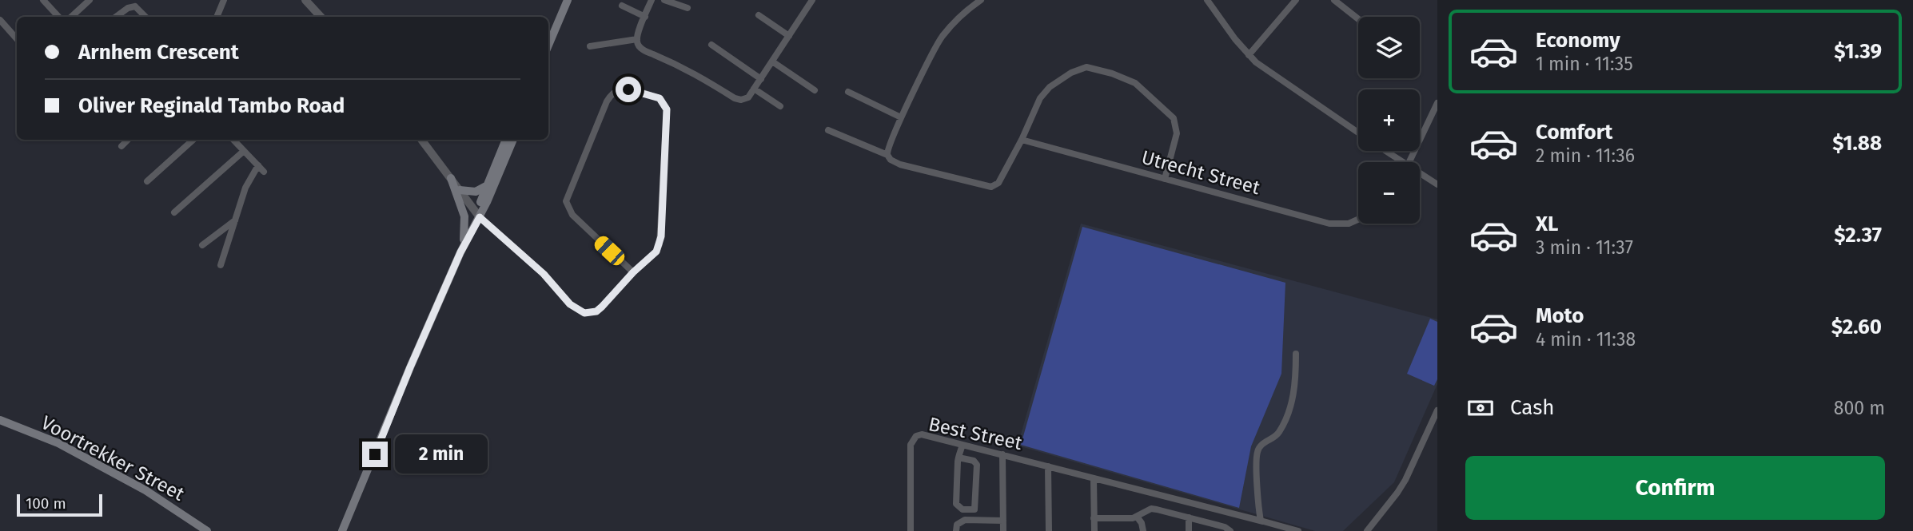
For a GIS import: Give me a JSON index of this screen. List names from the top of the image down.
{
  "streets": {
    "main road": ["Voortrekker Street"],
    "street": ["Utrecht Street", "Best Street"]
  },
  "scale_bar": "100 m",
  "page": {
    "list": [
      {
        "name": "Economy",
        "note": "1 min · 11:35",
        "value": "$1.39"
      },
      {
        "name": "Comfort",
        "note": "2 min · 11:36",
        "value": "$1.88"
      },
      {
        "name": "XL",
        "note": "3 min · 11:37",
        "value": "$2.37"
      },
      {
        "name": "Moto",
        "note": "4 min · 11:38",
        "value": "$2.60"
      }
    ],
    "map_buttons": ["+", "−"],
    "banner": ["Arnhem Crescent", "Oliver Reginald Tambo Road"],
    "pay": ["Cash", "800 m"],
    "bubble": "2 min",
    "buttons": "Confirm",
    "scale": "100 m"
  }
}
